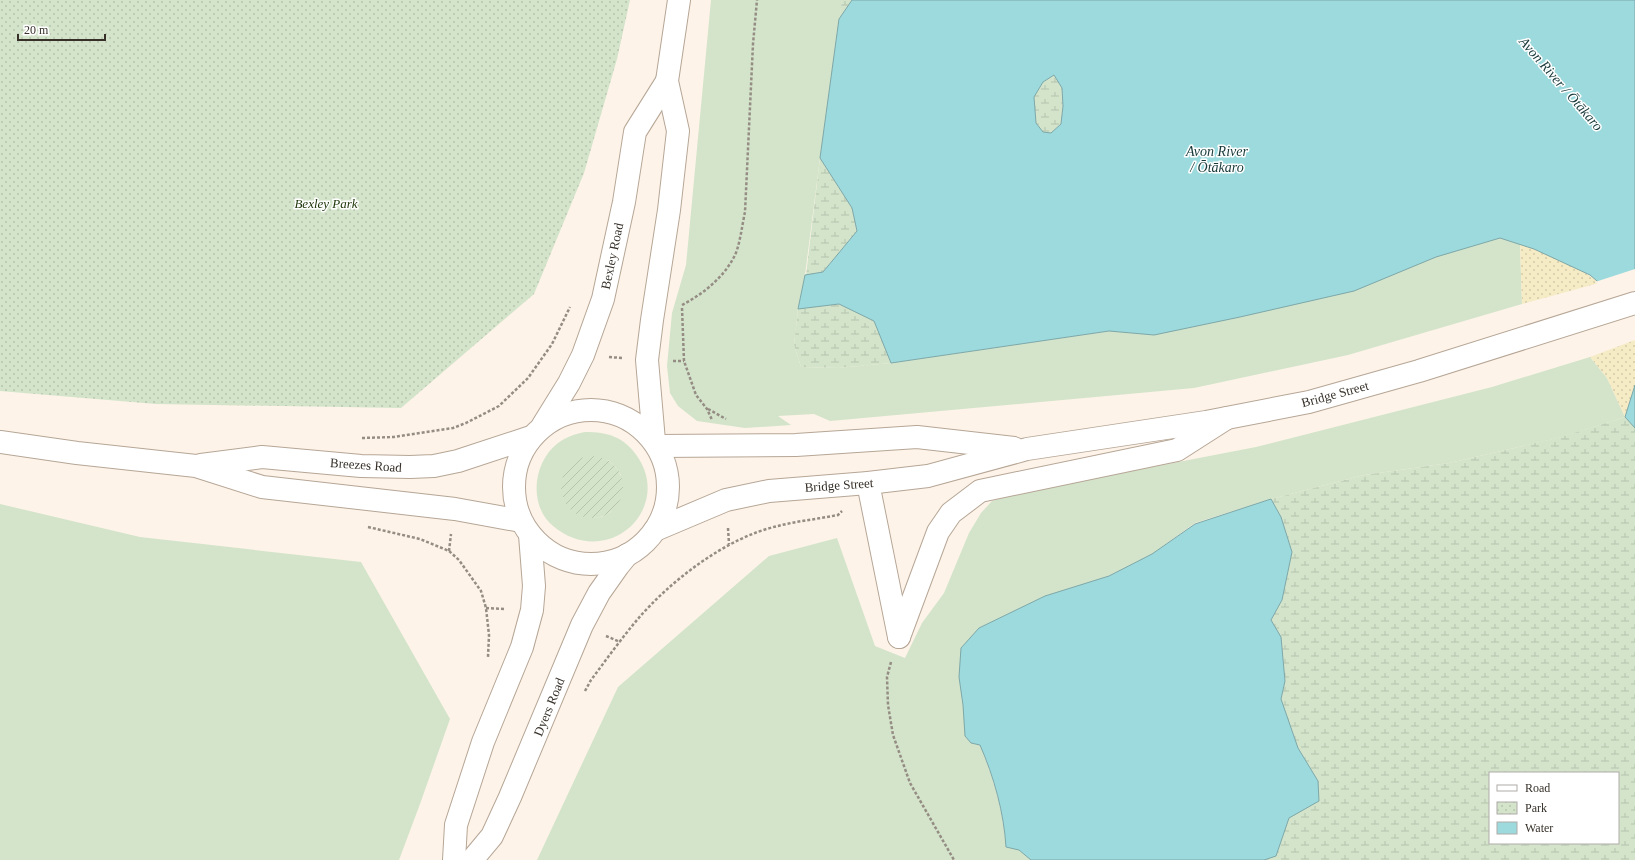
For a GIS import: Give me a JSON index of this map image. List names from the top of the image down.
{
  "streets": {
    "main road": [
      "Bexley Road",
      "Bridge Street",
      "Breezes Road",
      "Dyers Road"
    ]
  },
  "crossings": [
    ["Bexley Road", "Bridge Street"],
    ["Bexley Road", "Breezes Road"],
    ["Bridge Street", "Breezes Road"]
  ],
  "water": ["Avon River / Ōtākaro"],
  "parks": ["Bexley Park"],
  "legend": ["Road", "Park", "Water"],
  "scale_bar": "20 m"
}
